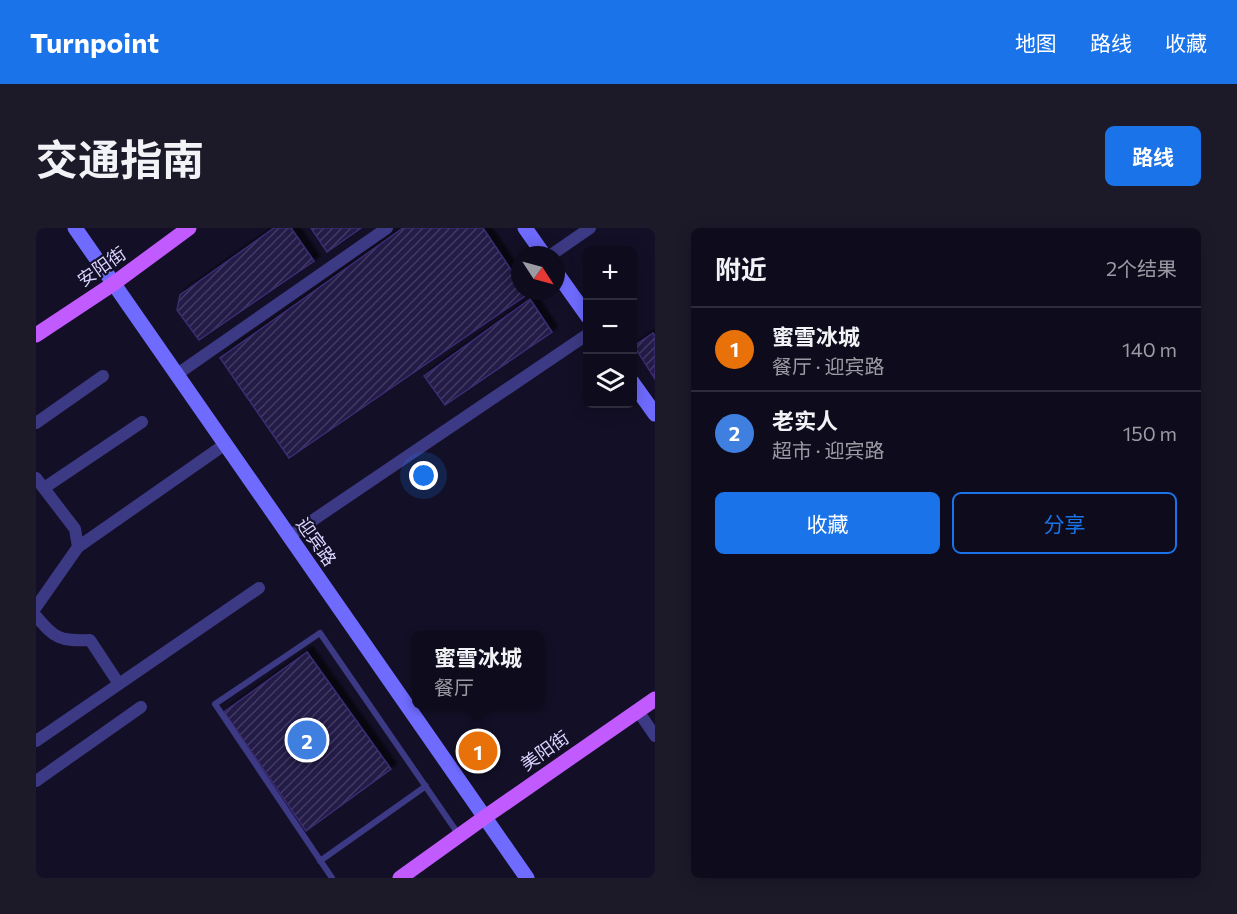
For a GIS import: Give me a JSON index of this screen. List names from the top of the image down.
{
  "streets": {
    "main road": ["安阳街", "美阳街"],
    "street": ["迎宾路"]
  },
  "crossings": [
    ["安阳街", "迎宾路"],
    ["迎宾路", "美阳街"]
  ],
  "north": "bottom right",
  "page": {
    "header": "Turnpoint",
    "nav": ["地图", "路线", "收藏"],
    "title": "交通指南",
    "buttons": [
      "路线",
      ["收藏", "分享"]
    ],
    "heading": ["附近", "2个结果"],
    "map_buttons": ["+", "−"],
    "list": [
      {
        "mark": "1",
        "name": "蜜雪冰城",
        "note": "餐厅 · 迎宾路",
        "value": "140 m"
      },
      {
        "mark": "2",
        "name": "老实人",
        "note": "超市 · 迎宾路",
        "value": "150 m"
      }
    ],
    "popup": ["蜜雪冰城", "餐厅"],
    "pins": ["2", "1"]
  }
}
